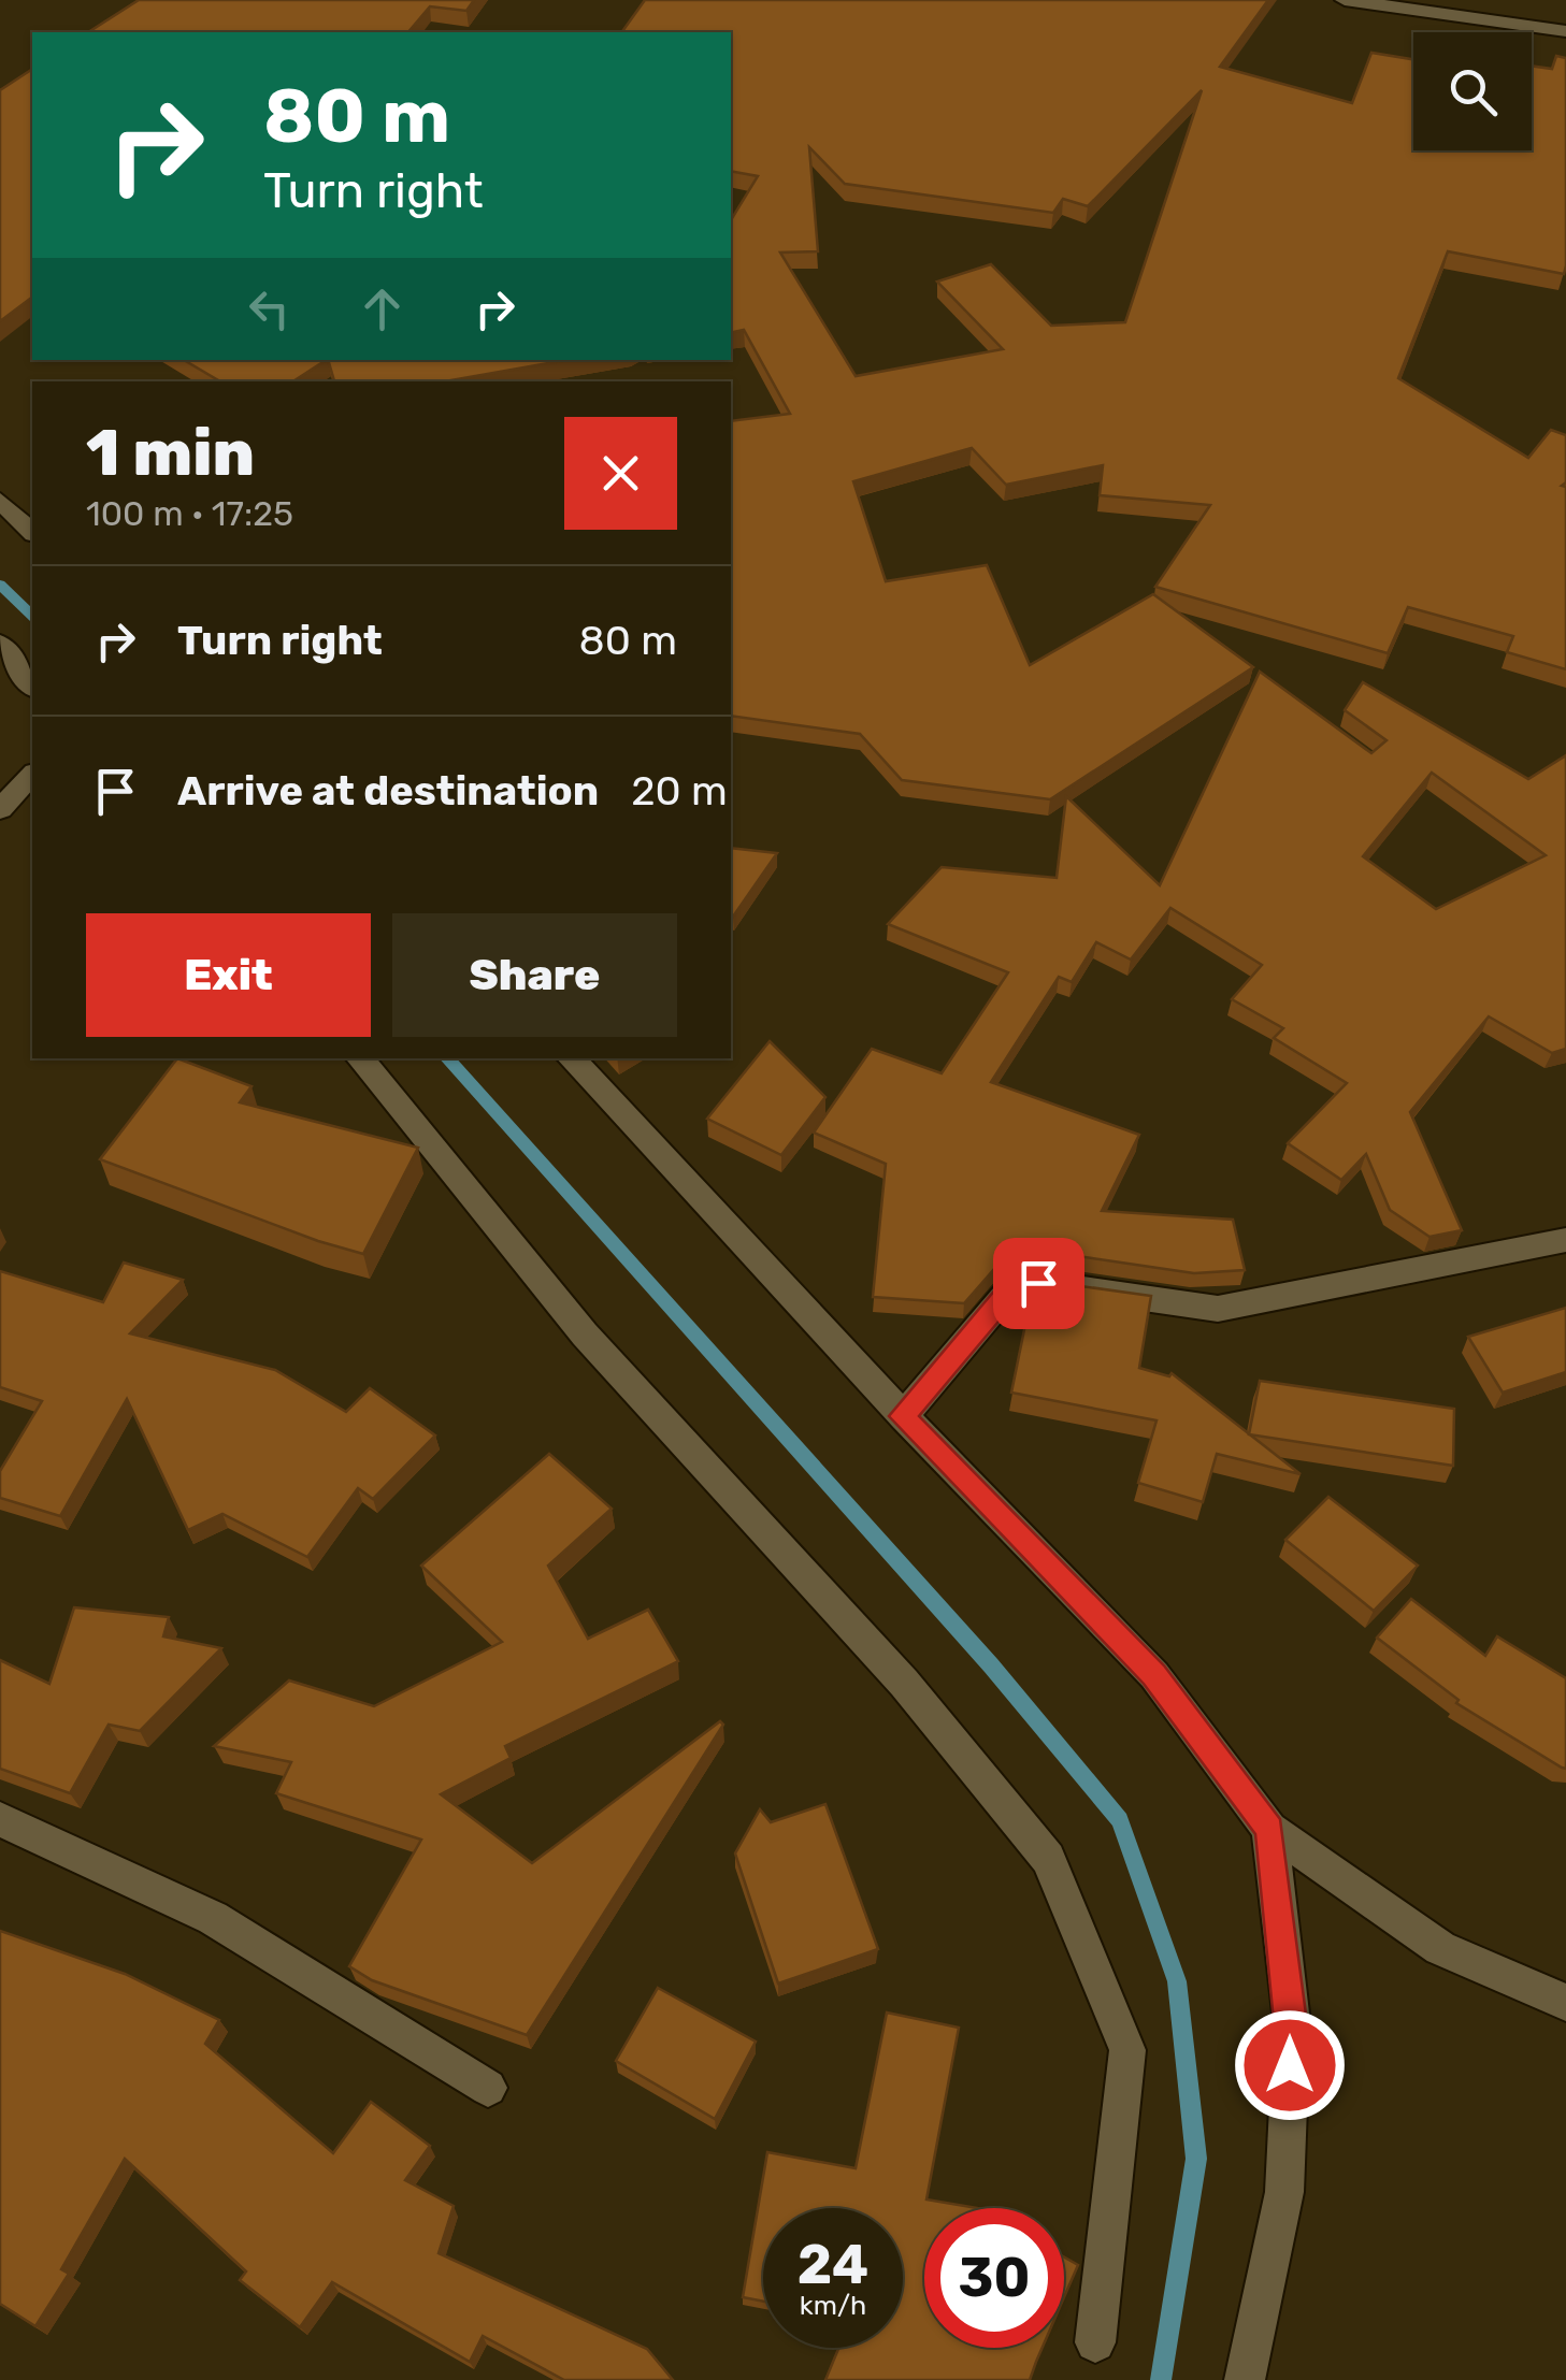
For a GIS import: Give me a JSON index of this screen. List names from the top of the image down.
{
  "page": {
    "turn": ["80 m", "Turn right"],
    "heading": ["1 min", "100 m · 17:25"],
    "list": [
      {
        "name": "Turn right",
        "value": "80 m"
      },
      {
        "name": "Arrive at destination",
        "value": "20 m"
      }
    ],
    "buttons": ["Exit", "Share"],
    "speed": "24 km/h",
    "limit": "30"
  }
}
